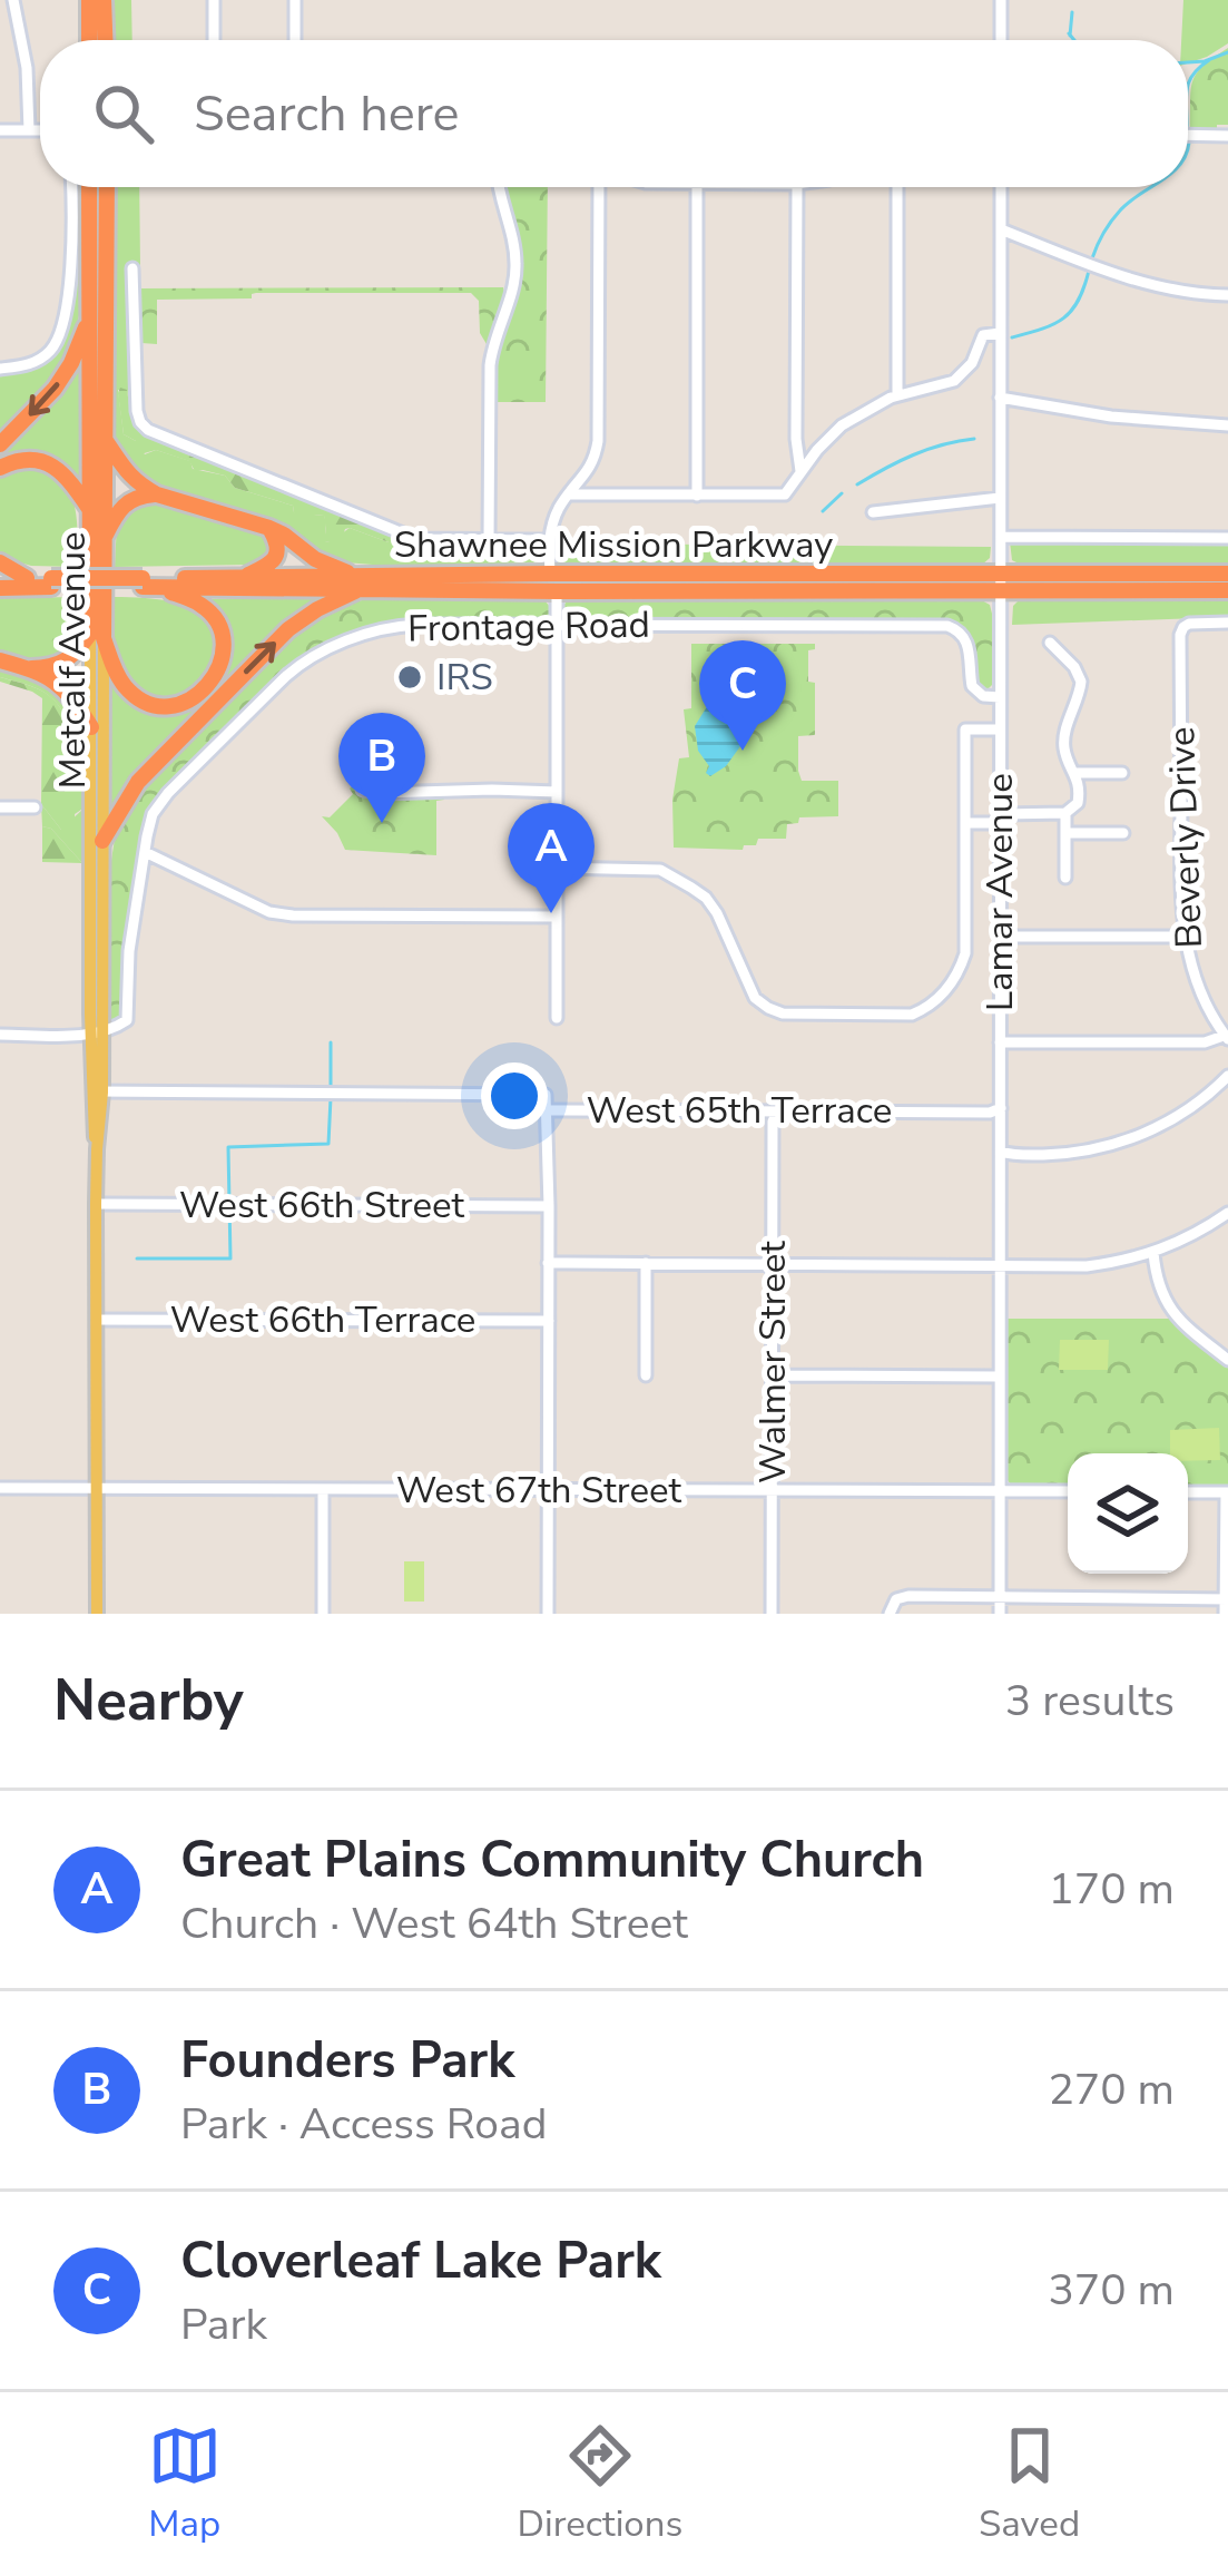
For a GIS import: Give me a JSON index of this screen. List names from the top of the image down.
{
  "streets": {
    "highway": ["Shawnee Mission Parkway", "Metcalf Avenue"],
    "street": [
      "Frontage Road",
      "Beverly Drive",
      "Lamar Avenue",
      "West 65th Terrace",
      "West 66th Street",
      "West 66th Terrace",
      "Walmer Street",
      "West 67th Street"
    ]
  },
  "crossings": [
    ["Shawnee Mission Parkway", "Lamar Avenue"],
    ["Frontage Road", "Metcalf Avenue"],
    ["Frontage Road", "Lamar Avenue"],
    ["Metcalf Avenue", "West 65th Terrace"],
    ["Metcalf Avenue", "West 66th Street"],
    ["Metcalf Avenue", "West 66th Terrace"],
    ["Metcalf Avenue", "West 67th Street"],
    ["Lamar Avenue", "West 65th Terrace"],
    ["Lamar Avenue", "West 67th Street"],
    ["West 65th Terrace", "Walmer Street"],
    ["Walmer Street", "West 67th Street"]
  ],
  "places": ["IRS"],
  "page": {
    "search": "Search here",
    "pins": ["C", "B", "A"],
    "heading": ["Nearby", "3 results"],
    "list": [
      {
        "mark": "A",
        "name": "Great Plains Community Church",
        "note": "Church · West 64th Street",
        "value": "170 m"
      },
      {
        "mark": "B",
        "name": "Founders Park",
        "note": "Park · Access Road",
        "value": "270 m"
      },
      {
        "mark": "C",
        "name": "Cloverleaf Lake Park",
        "note": "Park",
        "value": "370 m"
      }
    ],
    "nav": ["Map", "Directions", "Saved"]
  }
}
